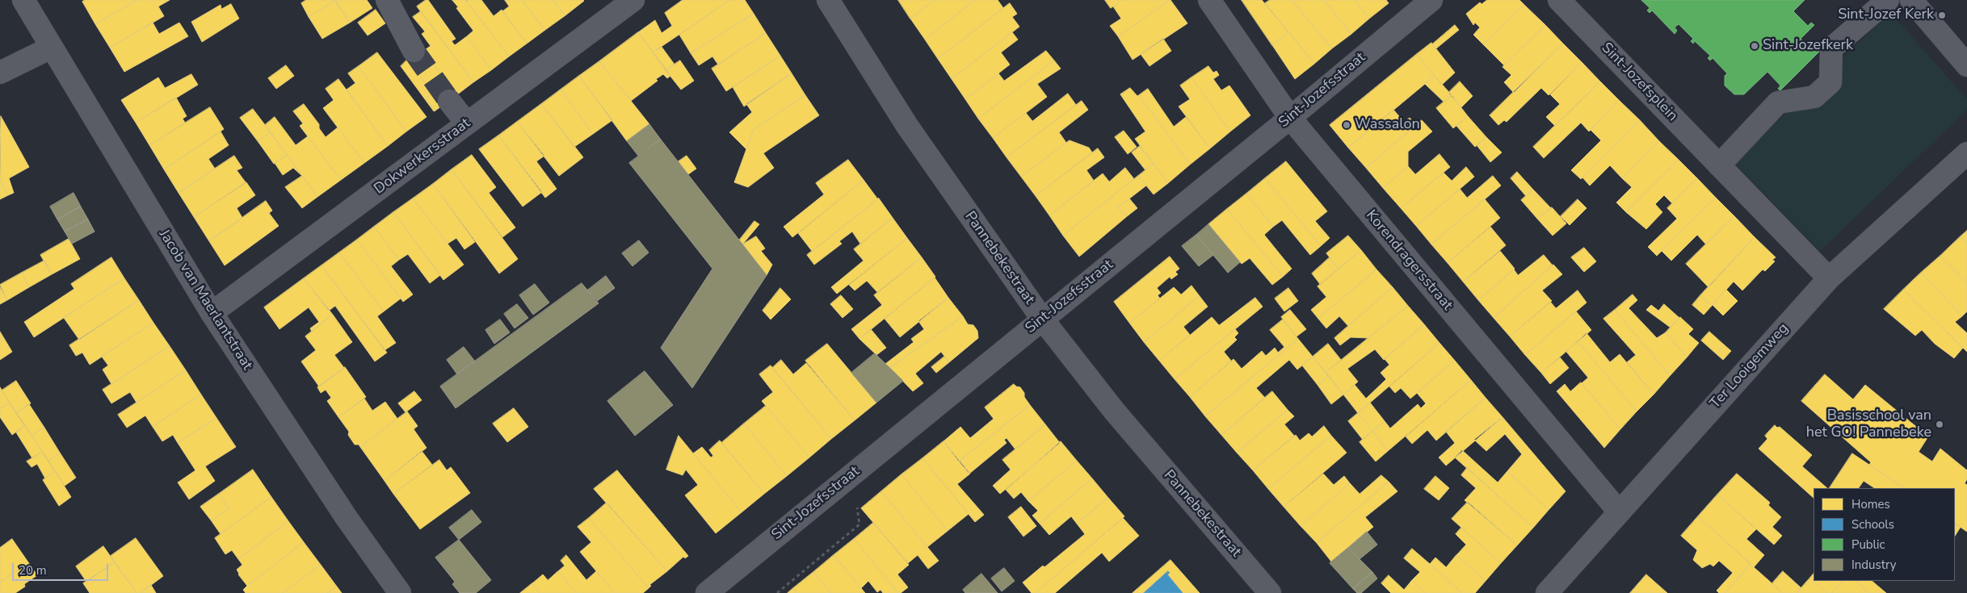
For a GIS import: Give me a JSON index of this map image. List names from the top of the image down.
{
  "streets": {
    "street": [
      "Sint-Jozefsplein",
      "Sint-Jozefsstraat",
      "Dokwerkersstraat",
      "Pannebekestraat",
      "Korendragersstraat",
      "Jacob van Maerlantstraat",
      "Ter Looigemweg"
    ]
  },
  "crossings": [
    ["Sint-Jozefsplein", "Ter Looigemweg"],
    ["Sint-Jozefsstraat", "Pannebekestraat"],
    ["Sint-Jozefsstraat", "Korendragersstraat"],
    ["Dokwerkersstraat", "Jacob van Maerlantstraat"],
    ["Korendragersstraat", "Ter Looigemweg"]
  ],
  "places": [
    "Sint-Jozef Kerk",
    "Sint-Jozefkerk",
    "Wassalon",
    "Basisschool van het GO! Pannebeke"
  ],
  "legend": [
    "Homes",
    "Schools",
    "Public",
    "Industry"
  ],
  "scale_bar": "20 m"
}
